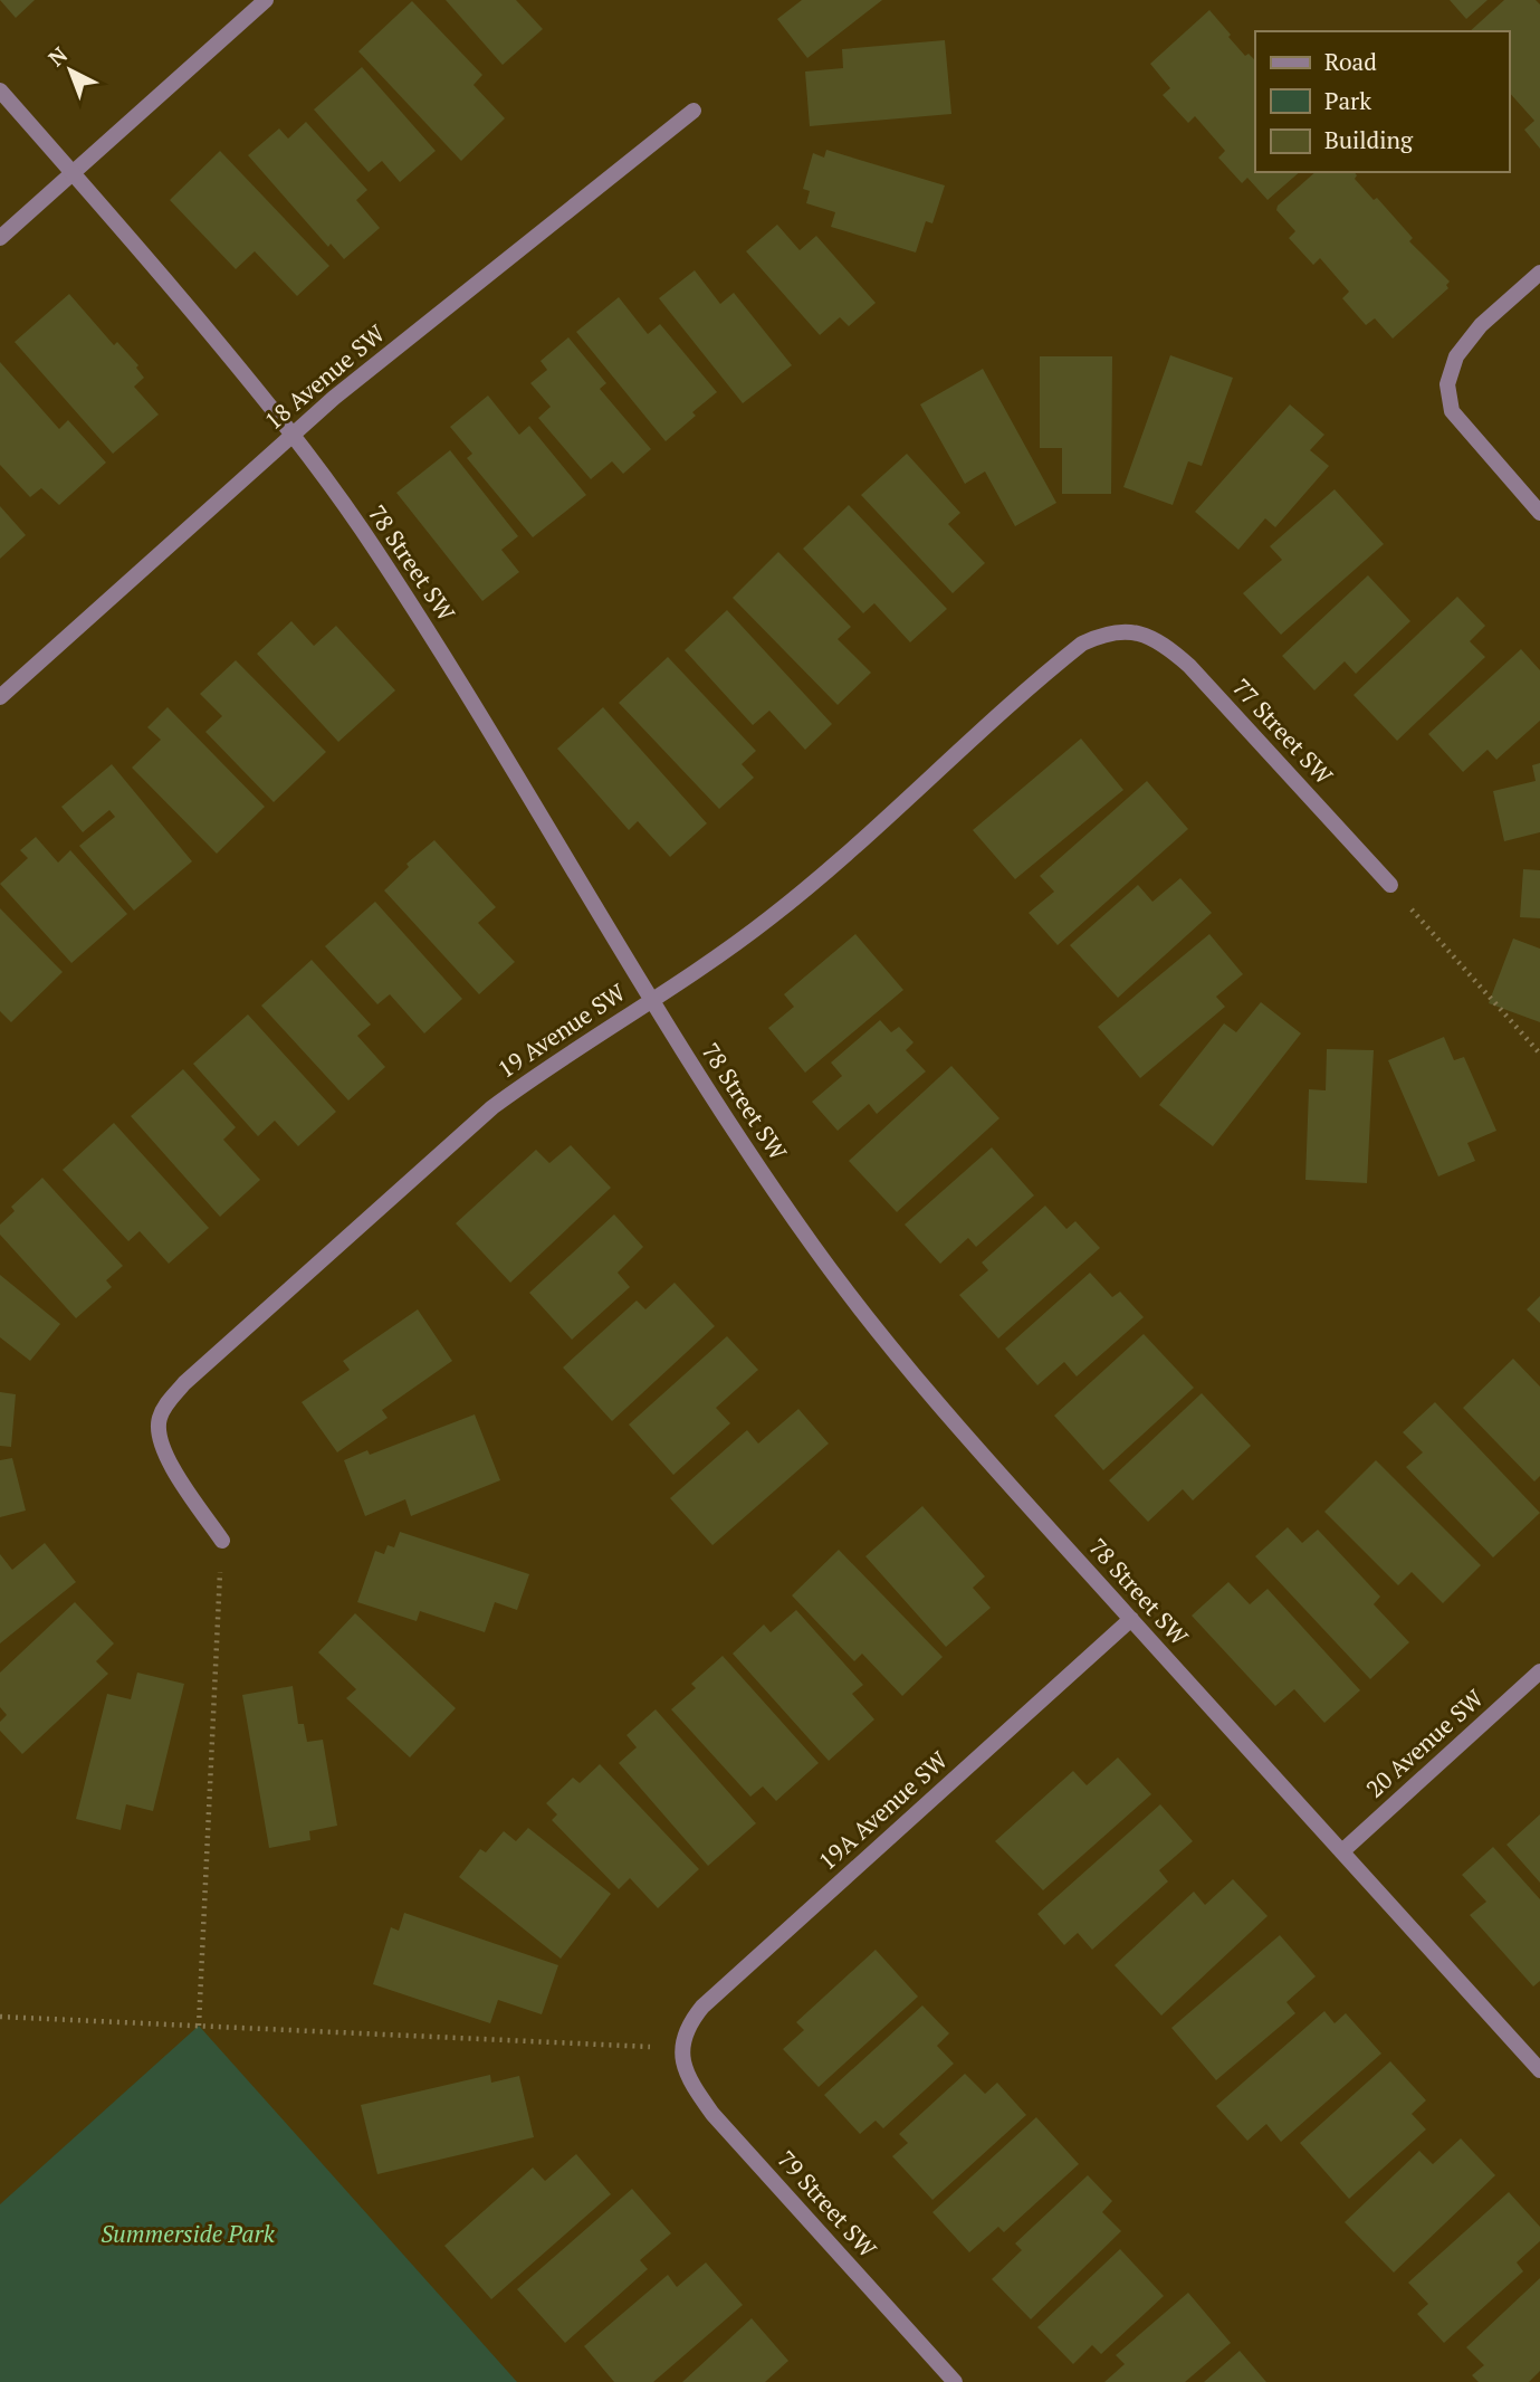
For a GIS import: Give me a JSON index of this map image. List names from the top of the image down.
{
  "streets": {
    "street": [
      "18 Avenue SW",
      "78 Street SW",
      "77 Street SW",
      "19 Avenue SW",
      "20 Avenue SW",
      "19A Avenue SW",
      "79 Street SW"
    ]
  },
  "crossings": [
    ["18 Avenue SW", "78 Street SW"],
    ["78 Street SW", "19 Avenue SW"],
    ["78 Street SW", "20 Avenue SW"],
    ["78 Street SW", "19A Avenue SW"],
    ["77 Street SW", "19 Avenue SW"],
    ["19A Avenue SW", "79 Street SW"]
  ],
  "parks": ["Summerside Park"],
  "legend": ["Road", "Park", "Building"],
  "north": "top left"
}
